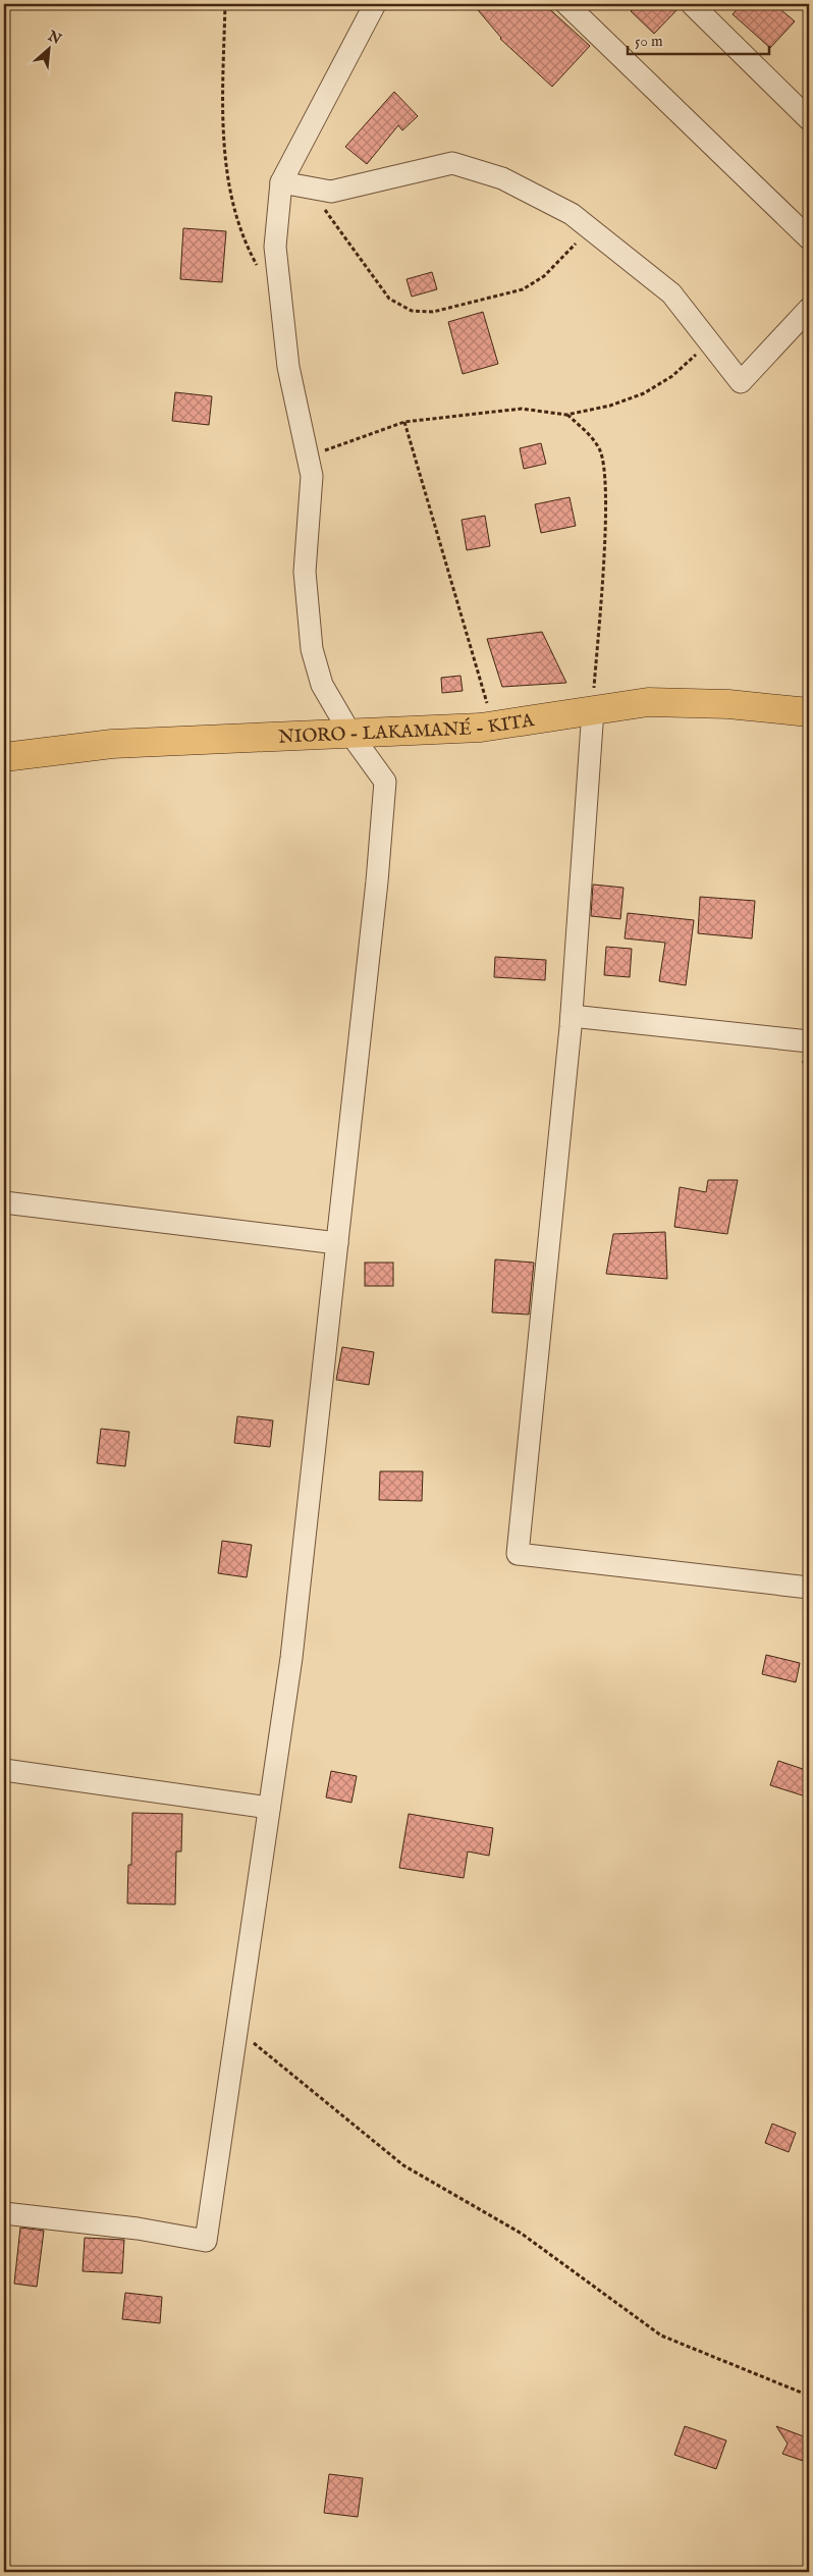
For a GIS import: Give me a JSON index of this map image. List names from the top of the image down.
{
  "streets": {
    "main road": ["NIORO - LAKAMANÉ - KITA"]
  },
  "scale_bar": "50 m",
  "north": "top right"
}
